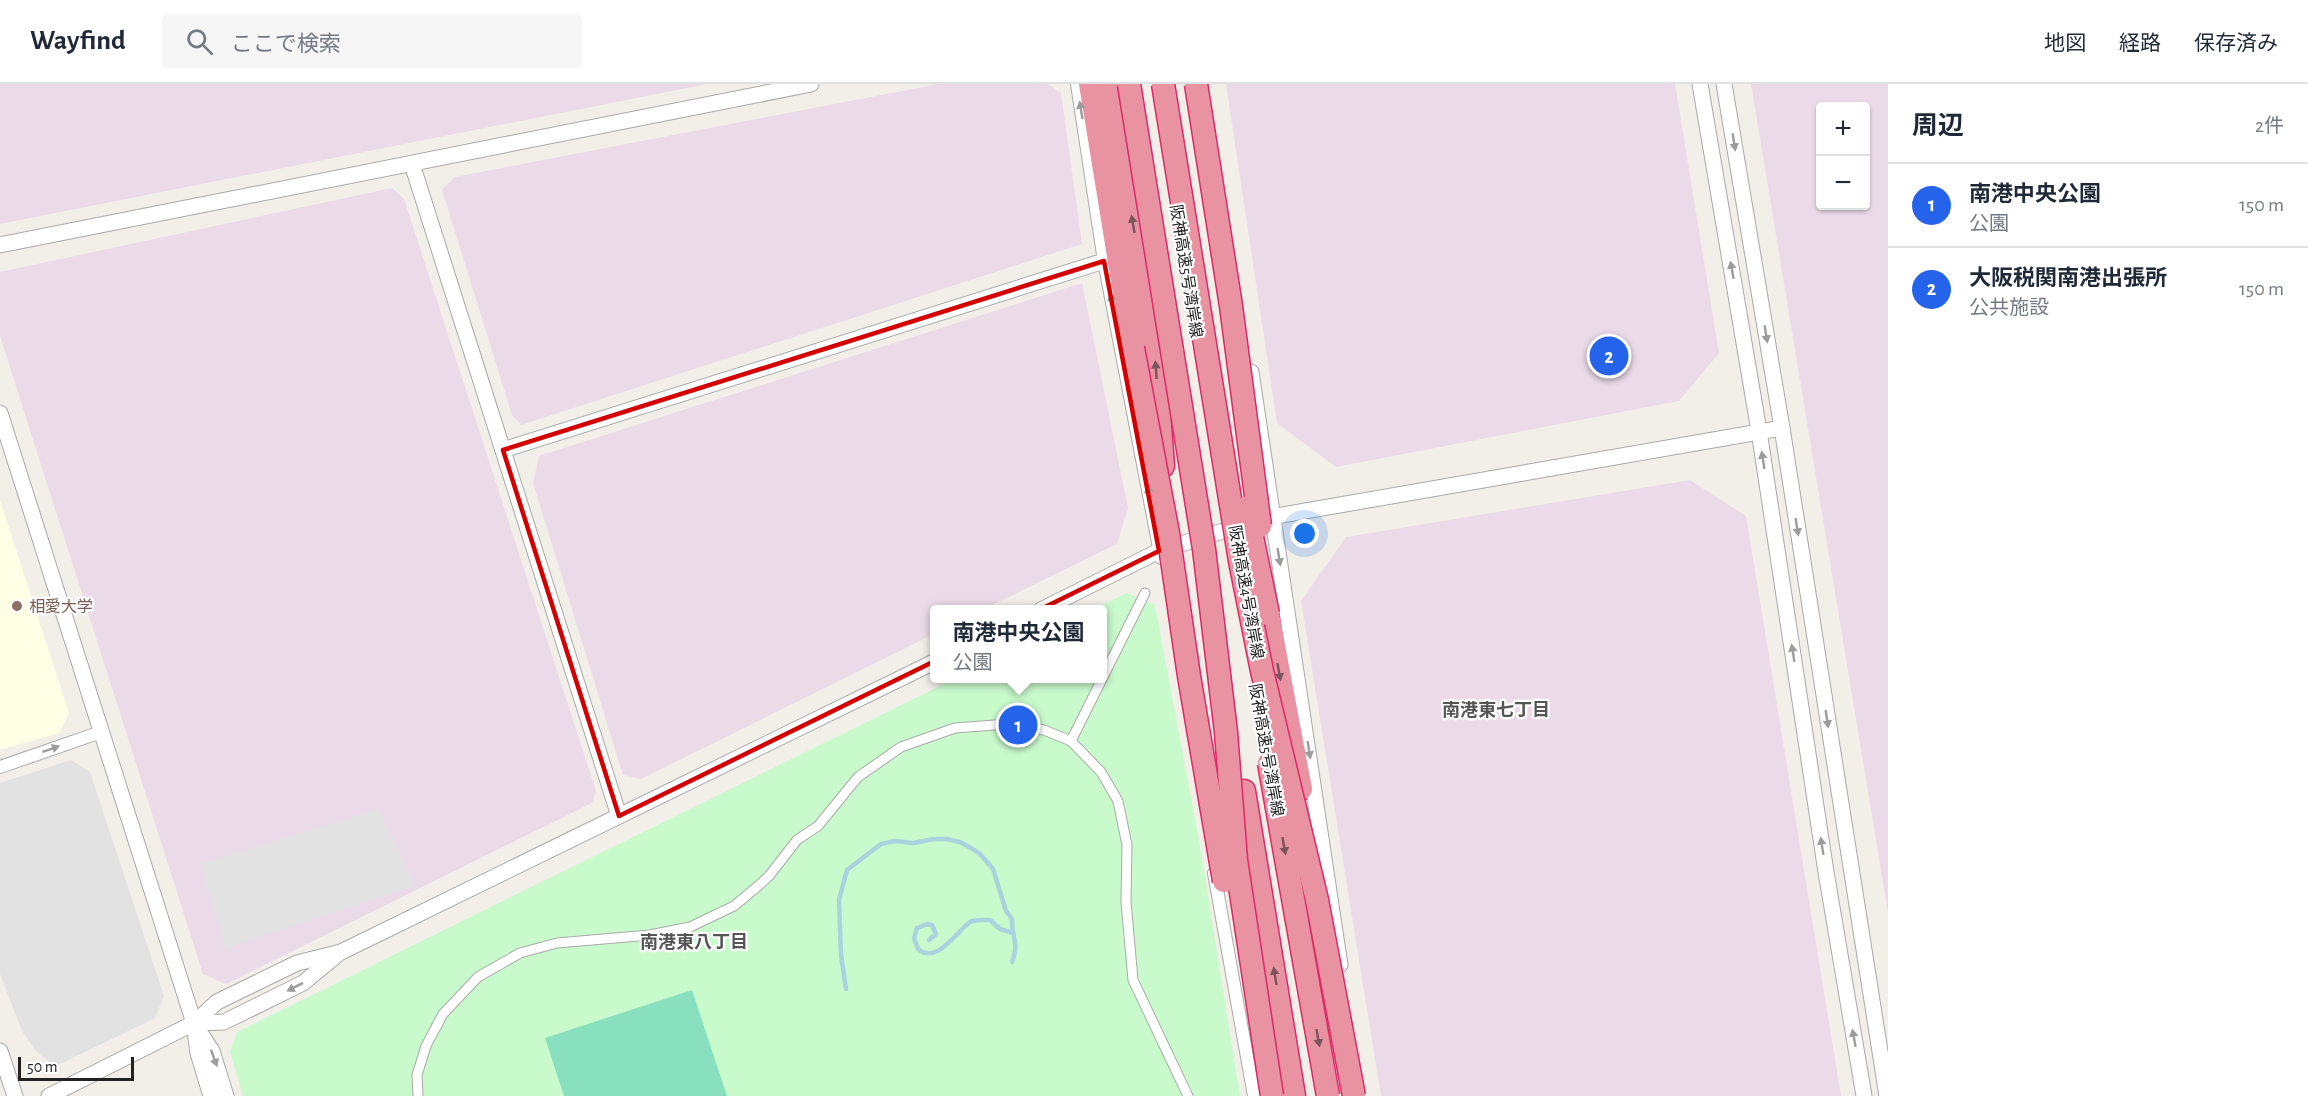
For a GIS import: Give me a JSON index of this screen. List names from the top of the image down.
{
  "streets": {
    "highway": ["阪神高速5号湾岸線", "阪神高速4号湾岸線"]
  },
  "districts": ["南港東七丁目", "南港東八丁目"],
  "places": ["相愛大学"],
  "scale_bar": "50 m",
  "page": {
    "header": "Wayfind",
    "search": "ここで検索",
    "nav": ["地図", "経路", "保存済み"],
    "heading": ["周辺", "2件"],
    "map_buttons": ["+", "−"],
    "list": [
      {
        "mark": "1",
        "name": "南港中央公園",
        "note": "公園",
        "value": "150 m"
      },
      {
        "mark": "2",
        "name": "大阪税関南港出張所",
        "note": "公共施設",
        "value": "150 m"
      }
    ],
    "pins": ["2", "1"],
    "popup": ["南港中央公園", "公園"],
    "scale": "50 m"
  }
}
